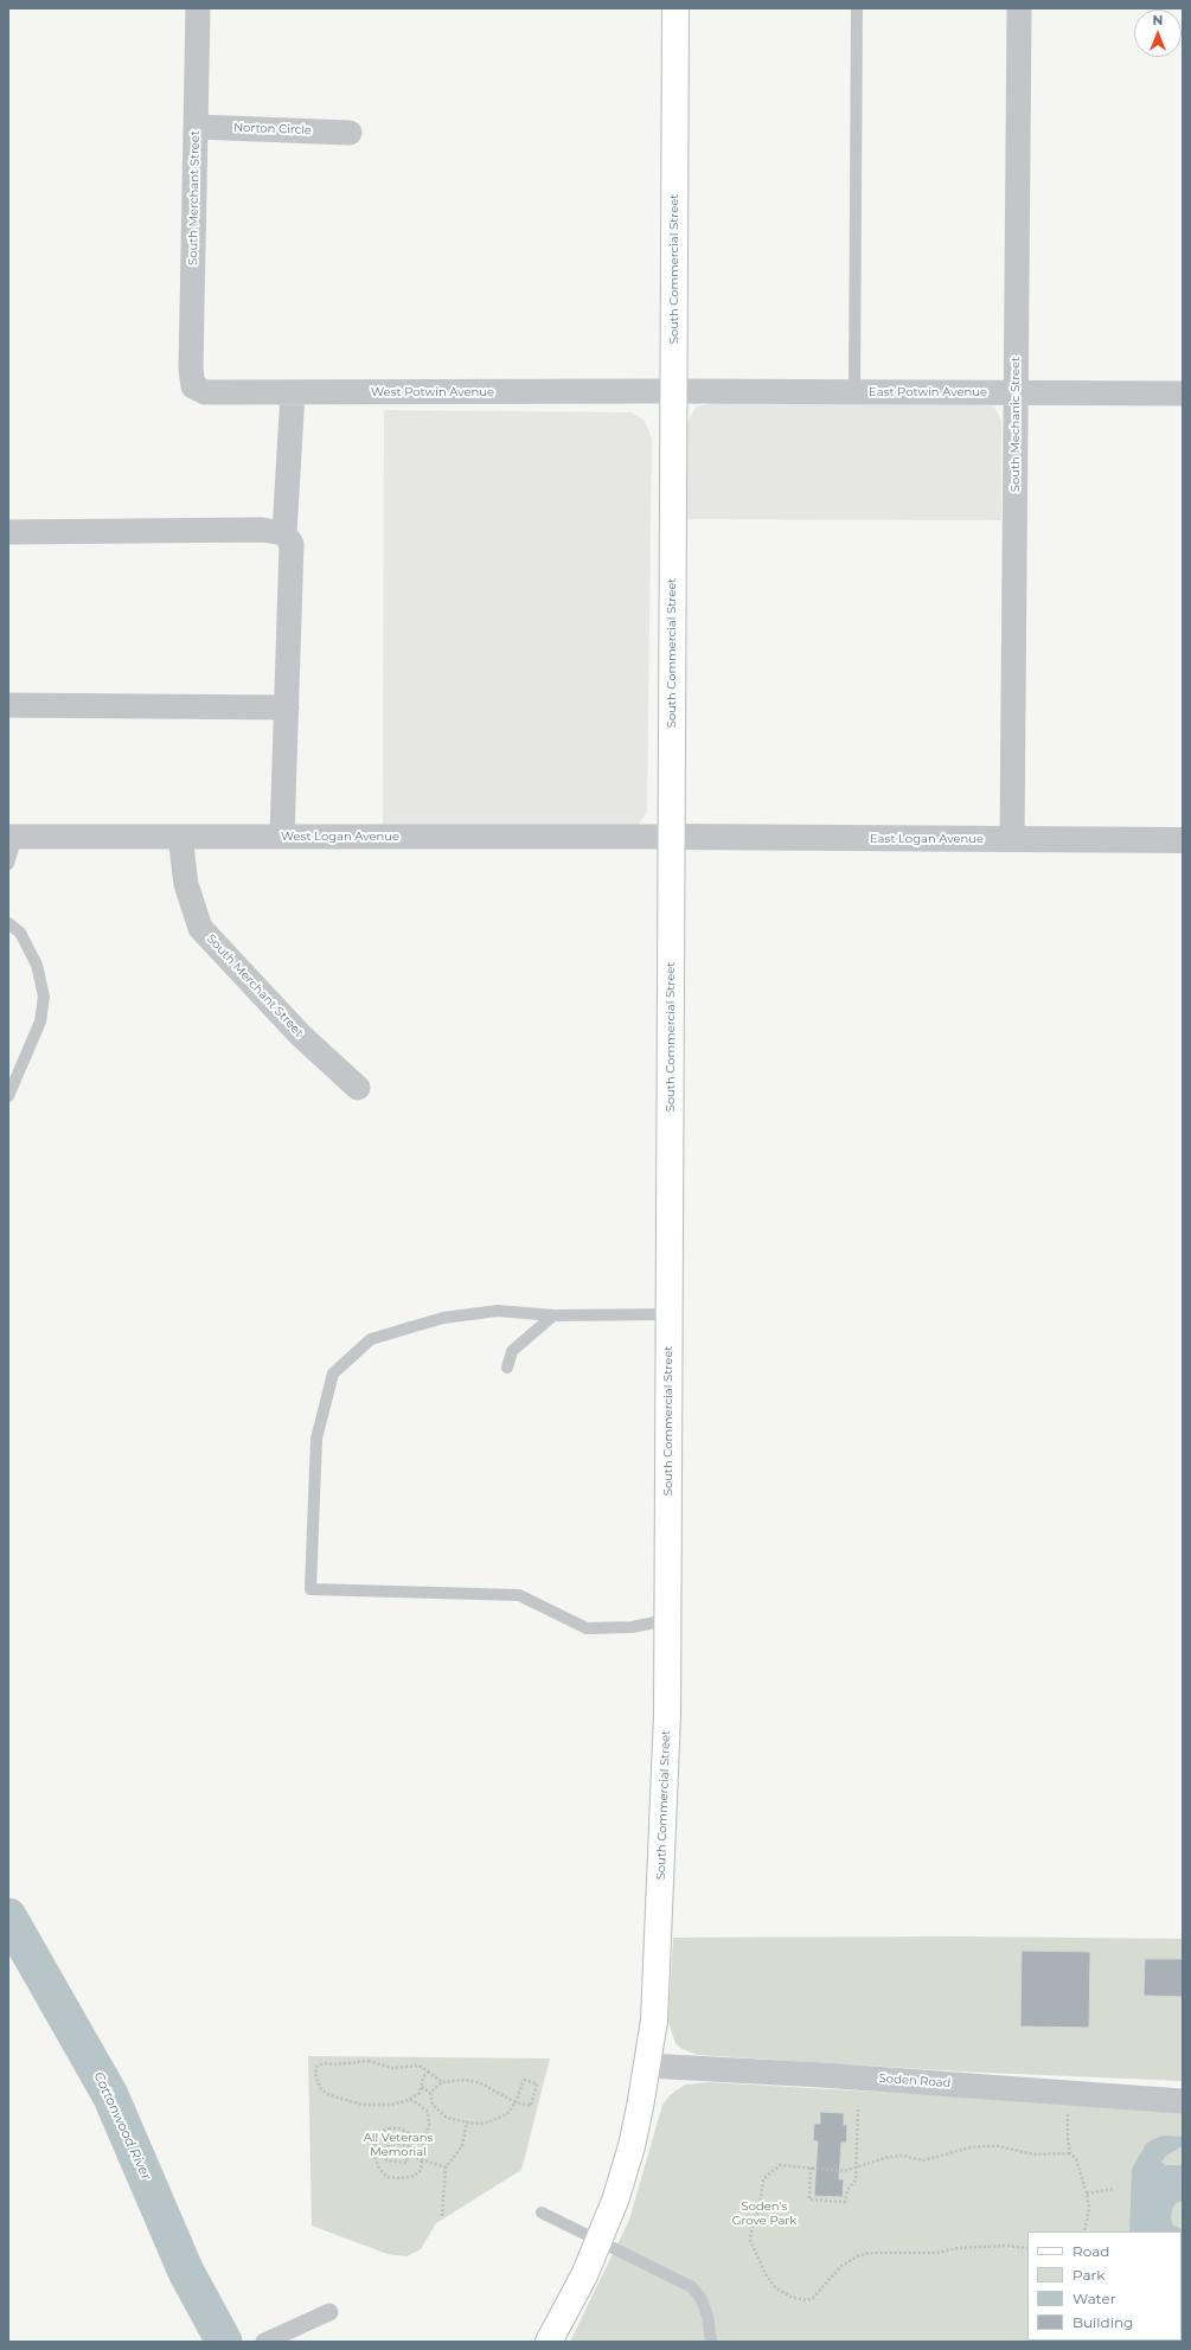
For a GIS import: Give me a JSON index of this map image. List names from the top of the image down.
{
  "streets": {
    "main road": ["South Commercial Street"],
    "street": [
      "Norton Circle",
      "South Merchant Street",
      "West Potwin Avenue",
      "East Potwin Avenue",
      "South Mechanic Street",
      "West Logan Avenue",
      "East Logan Avenue",
      "Soden Road"
    ]
  },
  "crossings": [
    ["Norton Circle", "South Merchant Street"],
    ["South Merchant Street", "West Potwin Avenue"],
    ["South Merchant Street", "West Logan Avenue"],
    ["South Commercial Street", "West Potwin Avenue"],
    ["South Commercial Street", "East Potwin Avenue"],
    ["South Commercial Street", "West Logan Avenue"],
    ["South Commercial Street", "East Logan Avenue"],
    ["South Commercial Street", "Soden Road"],
    ["West Potwin Avenue", "East Potwin Avenue"],
    ["East Potwin Avenue", "South Mechanic Street"],
    ["South Mechanic Street", "East Logan Avenue"],
    ["West Logan Avenue", "East Logan Avenue"]
  ],
  "water": ["Cottonwood River"],
  "parks": ["All Veterans Memorial", "Soden's Grove Park"],
  "legend": [
    "Road",
    "Park",
    "Water",
    "Building"
  ],
  "north": "top"
}
